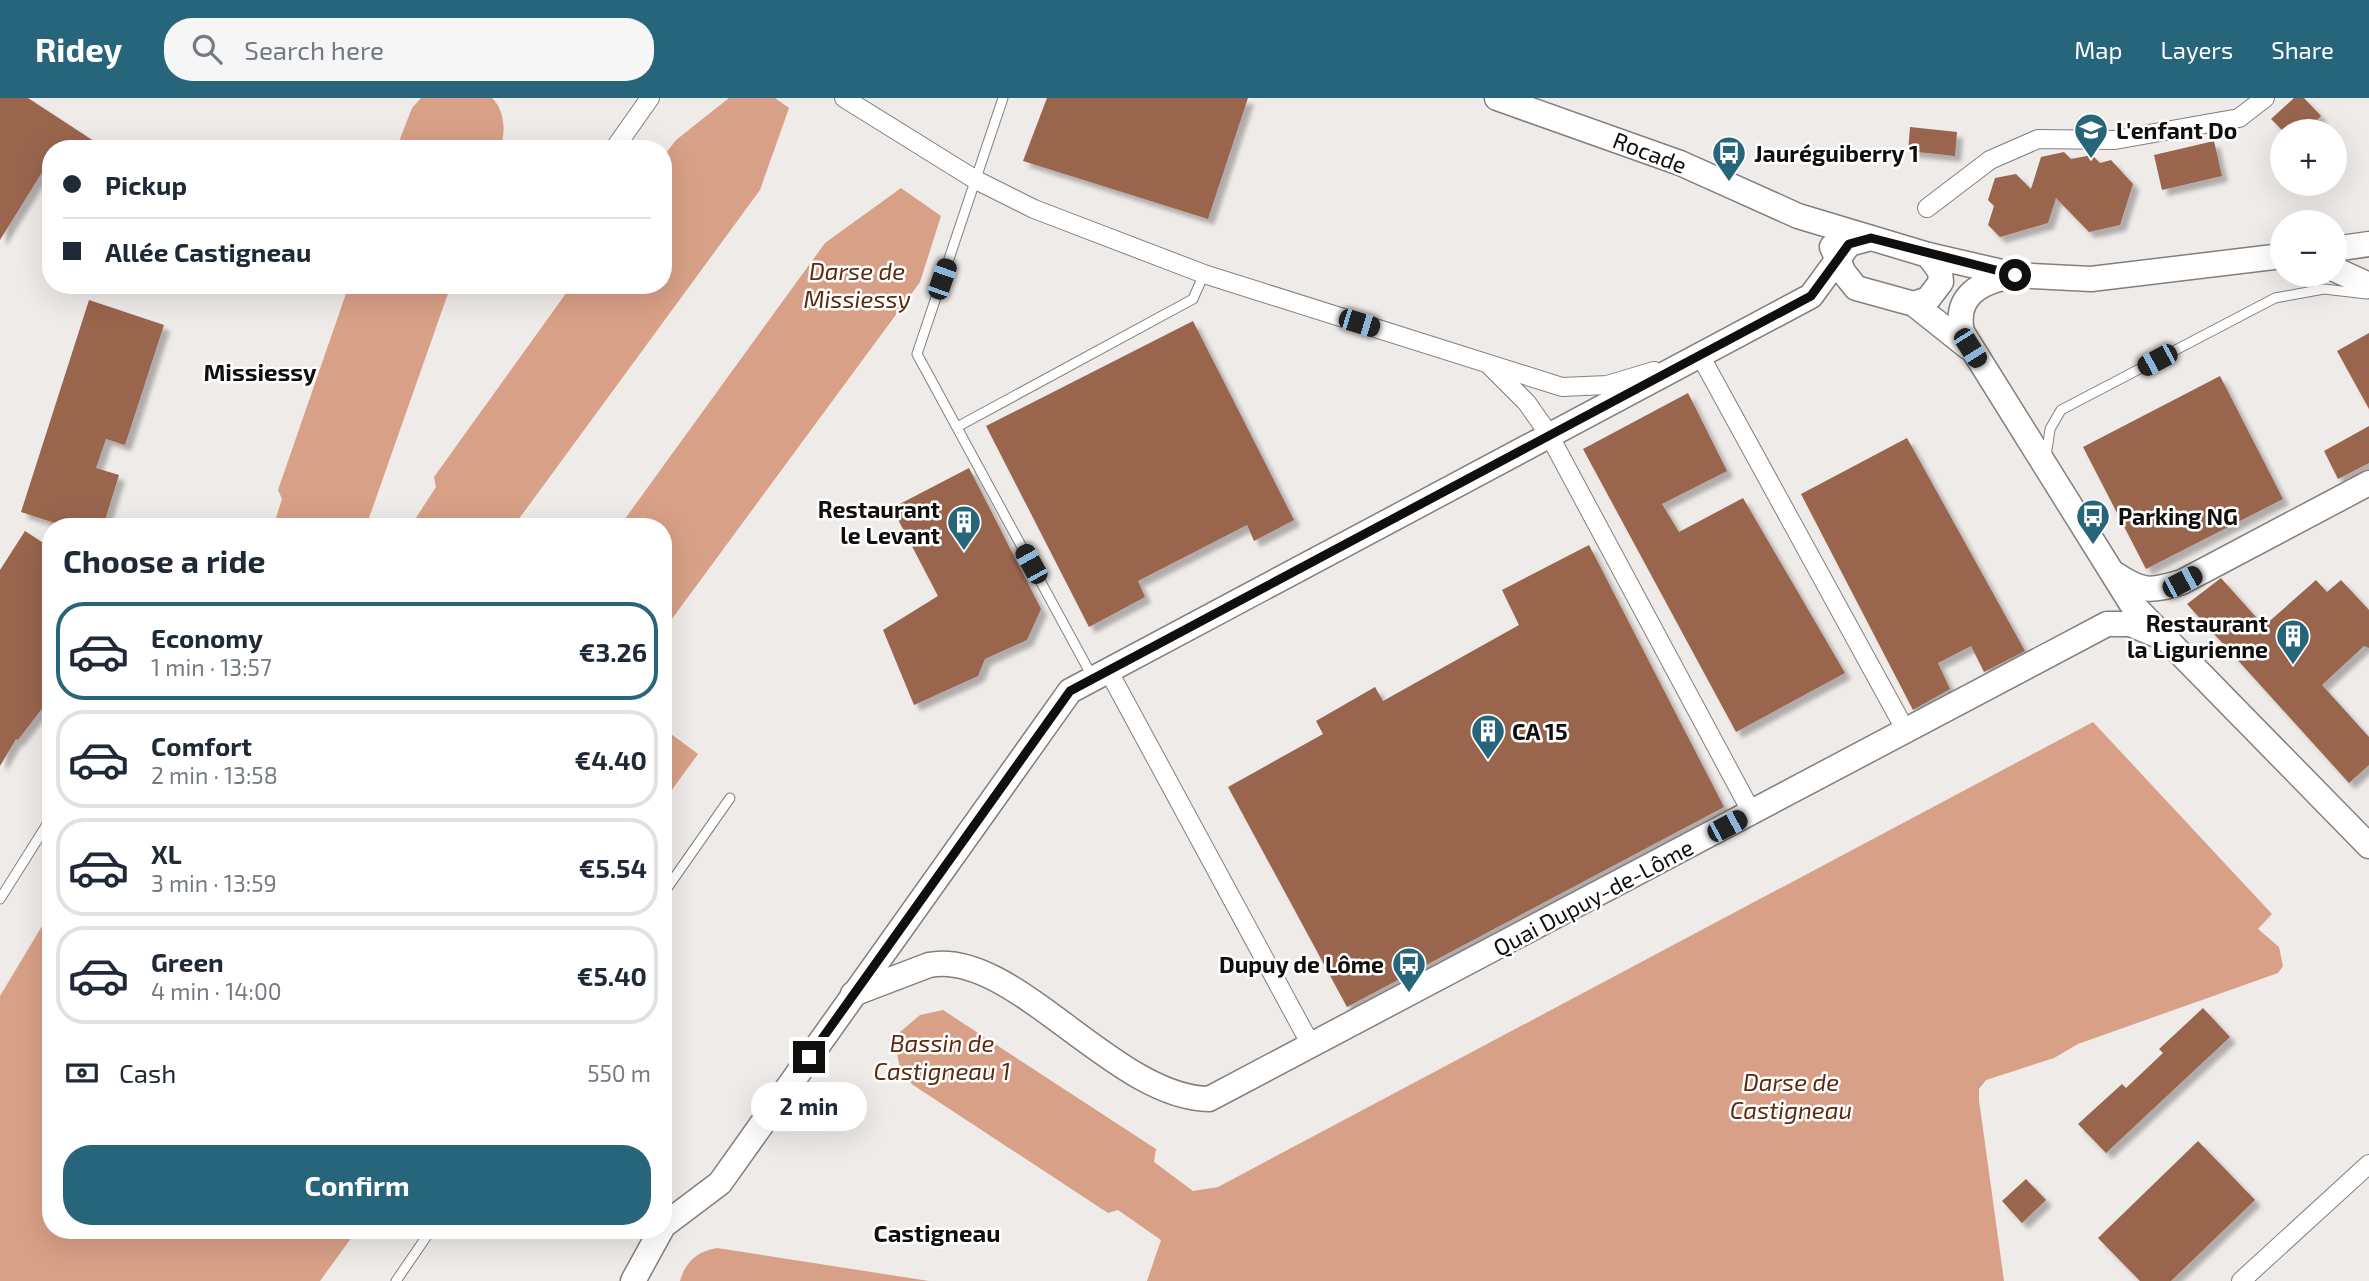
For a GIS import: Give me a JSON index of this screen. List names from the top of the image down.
{
  "streets": {
    "street": ["Rocade", "Quai Dupuy-de-Lôme"]
  },
  "districts": ["Missiessy", "Castigneau"],
  "water": ["Darse de Missiessy", "Bassin de Castigneau 1", "Darse de Castigneau"],
  "places": {
    "school or university": ["L'enfant Do"],
    "bus stop": ["Jauréguiberry 1", "Parking NG", "Dupuy de Lôme"],
    "building": ["Restaurant le Levant", "Restaurant la Ligurienne", "CA 15"]
  },
  "page": {
    "header": "Ridey",
    "search": "Search here",
    "nav": ["Map", "Layers", "Share"],
    "map_buttons": ["+", "−"],
    "banner": ["Pickup", "Allée Castigneau"],
    "heading": "Choose a ride",
    "list": [
      {
        "name": "Economy",
        "note": "1 min · 13:57",
        "value": "€3.26"
      },
      {
        "name": "Comfort",
        "note": "2 min · 13:58",
        "value": "€4.40"
      },
      {
        "name": "XL",
        "note": "3 min · 13:59",
        "value": "€5.54"
      },
      {
        "name": "Green",
        "note": "4 min · 14:00",
        "value": "€5.40"
      }
    ],
    "pay": ["Cash", "550 m"],
    "bubble": "2 min",
    "buttons": "Confirm"
  }
}
